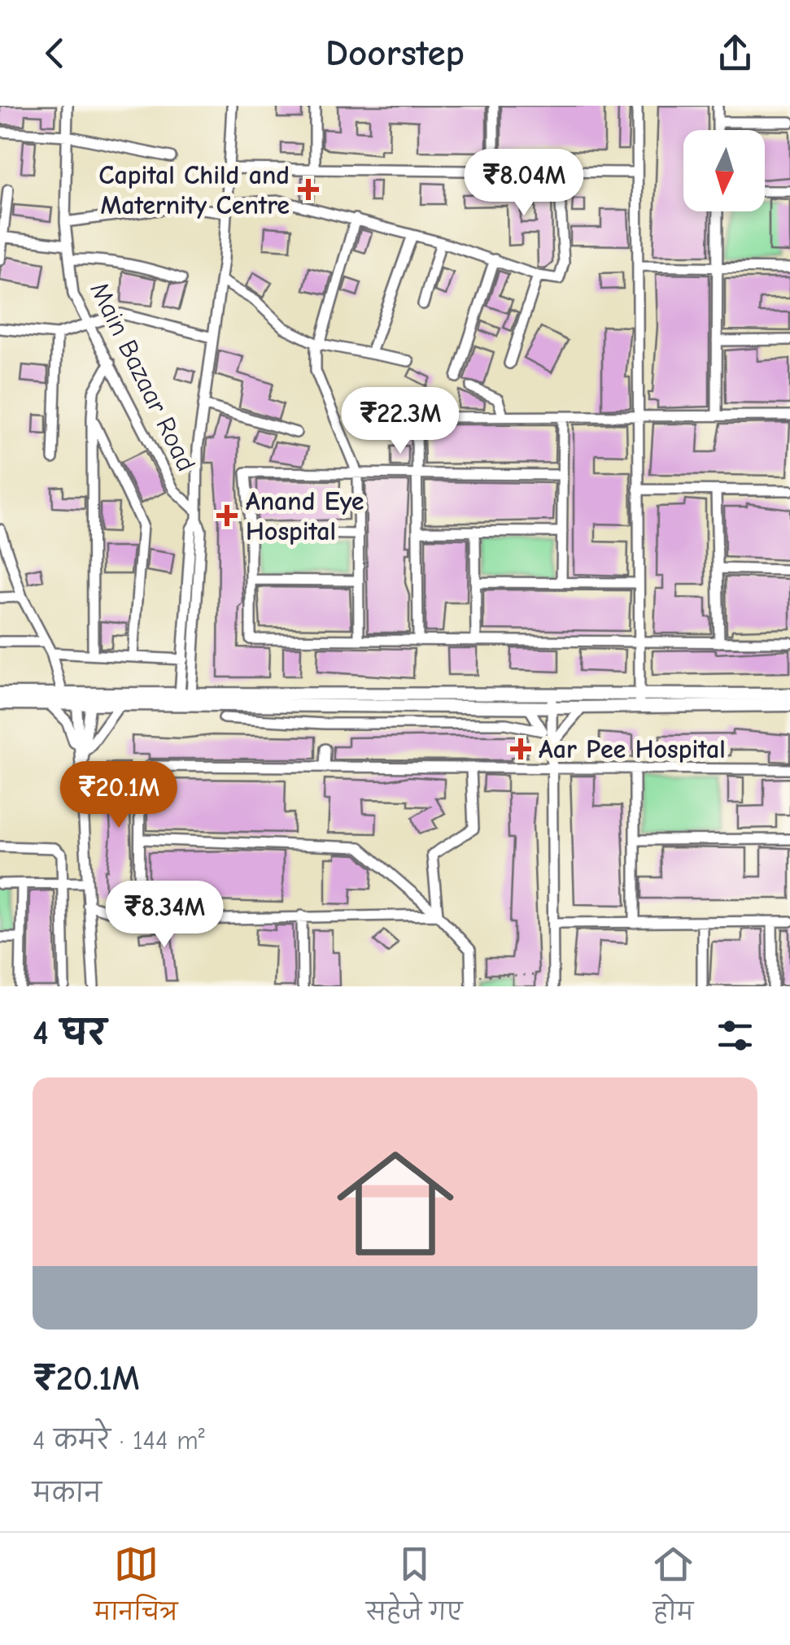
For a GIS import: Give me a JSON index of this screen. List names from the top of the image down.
{
  "streets": {
    "street": ["Main Bazaar Road"]
  },
  "places": {
    "health": ["Capital Child and Maternity Centre", "Anand Eye Hospital", "Aar Pee Hospital"]
  },
  "north": "bottom",
  "page": {
    "header": "Doorstep",
    "price": [
      "₹8.04M",
      "₹22.3M",
      "₹20.1M",
      "₹8.34M"
    ],
    "heading": "4 घर",
    "list": [
      {
        "name": "₹20.1M",
        "note": "4 कमरे · 144 m² · मकान"
      }
    ],
    "tabs": ["मानचित्र", "सहेजे गए", "होम"]
  }
}
